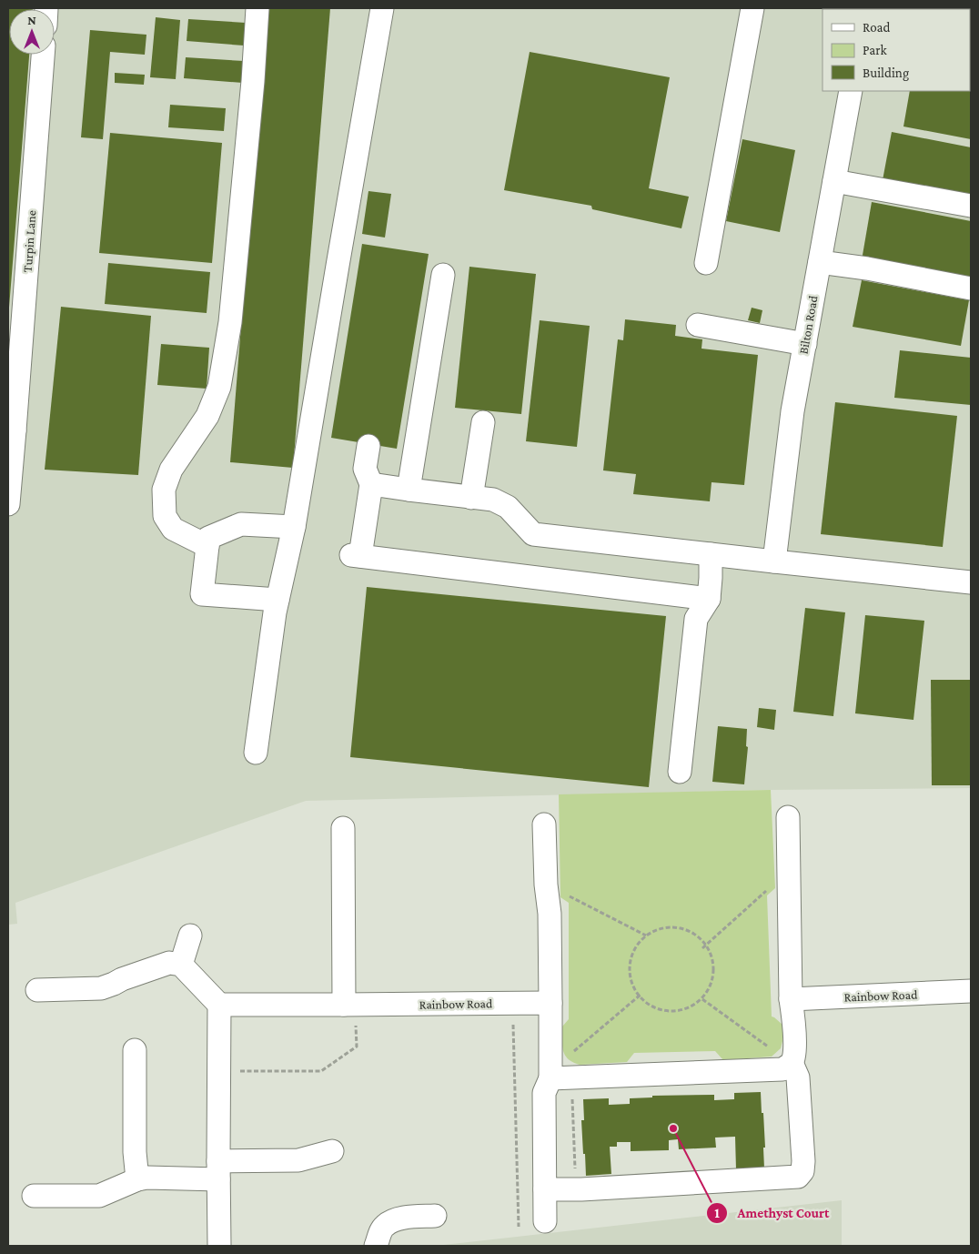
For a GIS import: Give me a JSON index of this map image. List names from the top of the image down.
{
  "streets": {
    "street": ["Turpin Lane", "Bilton Road", "Rainbow Road"]
  },
  "places": ["Amethyst Court"],
  "legend": ["Road", "Park", "Building"],
  "north": "top"
}
